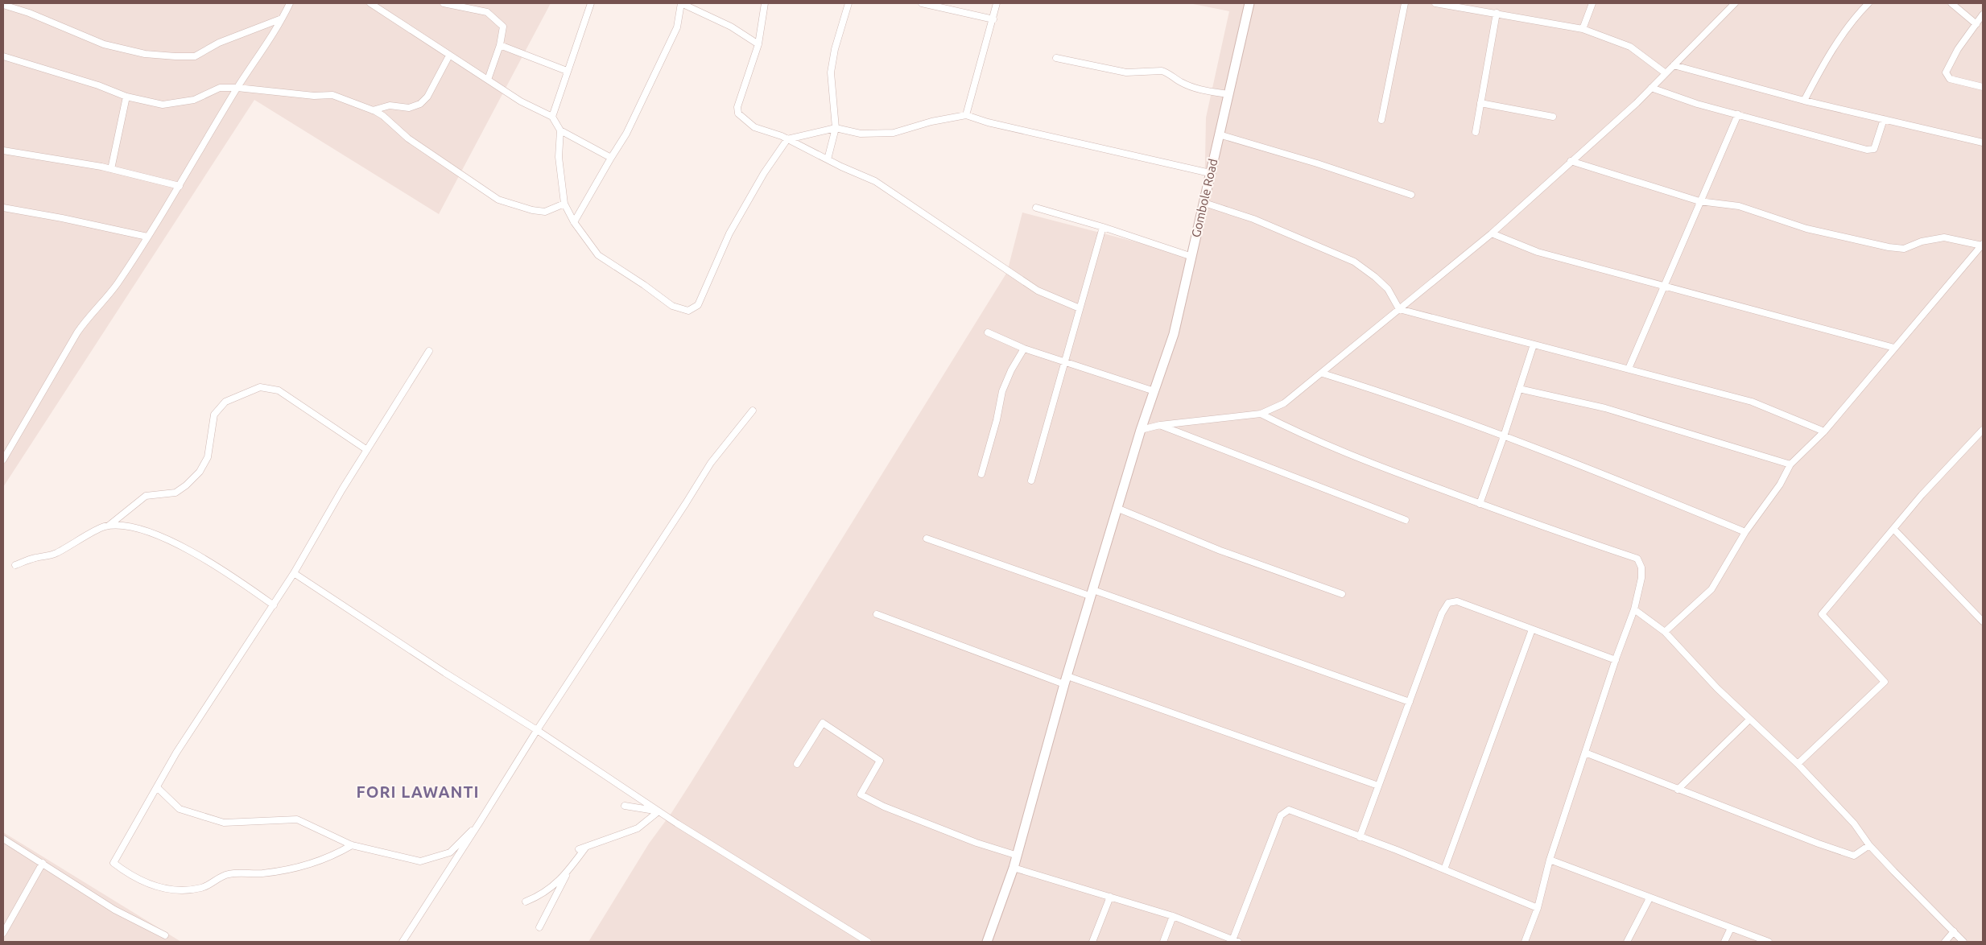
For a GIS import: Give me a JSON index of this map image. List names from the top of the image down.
{
  "streets": {
    "street": ["Gombole Road"]
  },
  "districts": ["FORI LAWANTI"]
}
